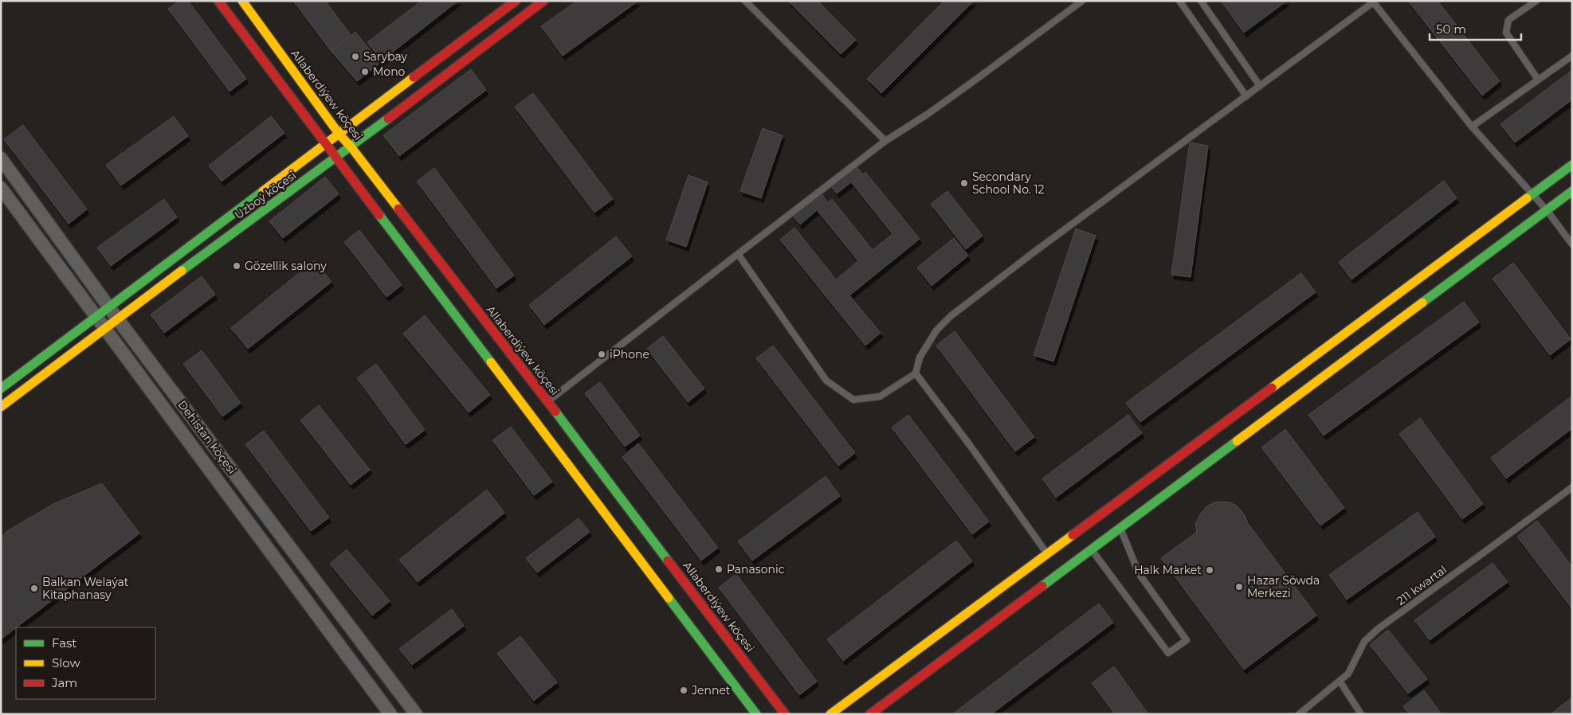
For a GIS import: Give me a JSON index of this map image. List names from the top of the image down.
{
  "streets": {
    "street": ["Allaberdiýew köçesi", "Uzboý köçesi", "Dehistan köçesi"],
    "lane": ["211 kwartal"]
  },
  "crossings": [
    ["Allaberdiýew köçesi", "Uzboý köçesi"],
    ["Uzboý köçesi", "Dehistan köçesi"]
  ],
  "places": [
    "Sarybay",
    "Mono",
    "Secondary School No. 12",
    "Gözellik salony",
    "iPhone",
    "Panasonic",
    "Halk Market",
    "Hazar Söwda Merkezi",
    "Balkan Welaýat Kitaphanasy",
    "Jennet"
  ],
  "legend": ["Fast", "Slow", "Jam"],
  "scale_bar": "50 m"
}
